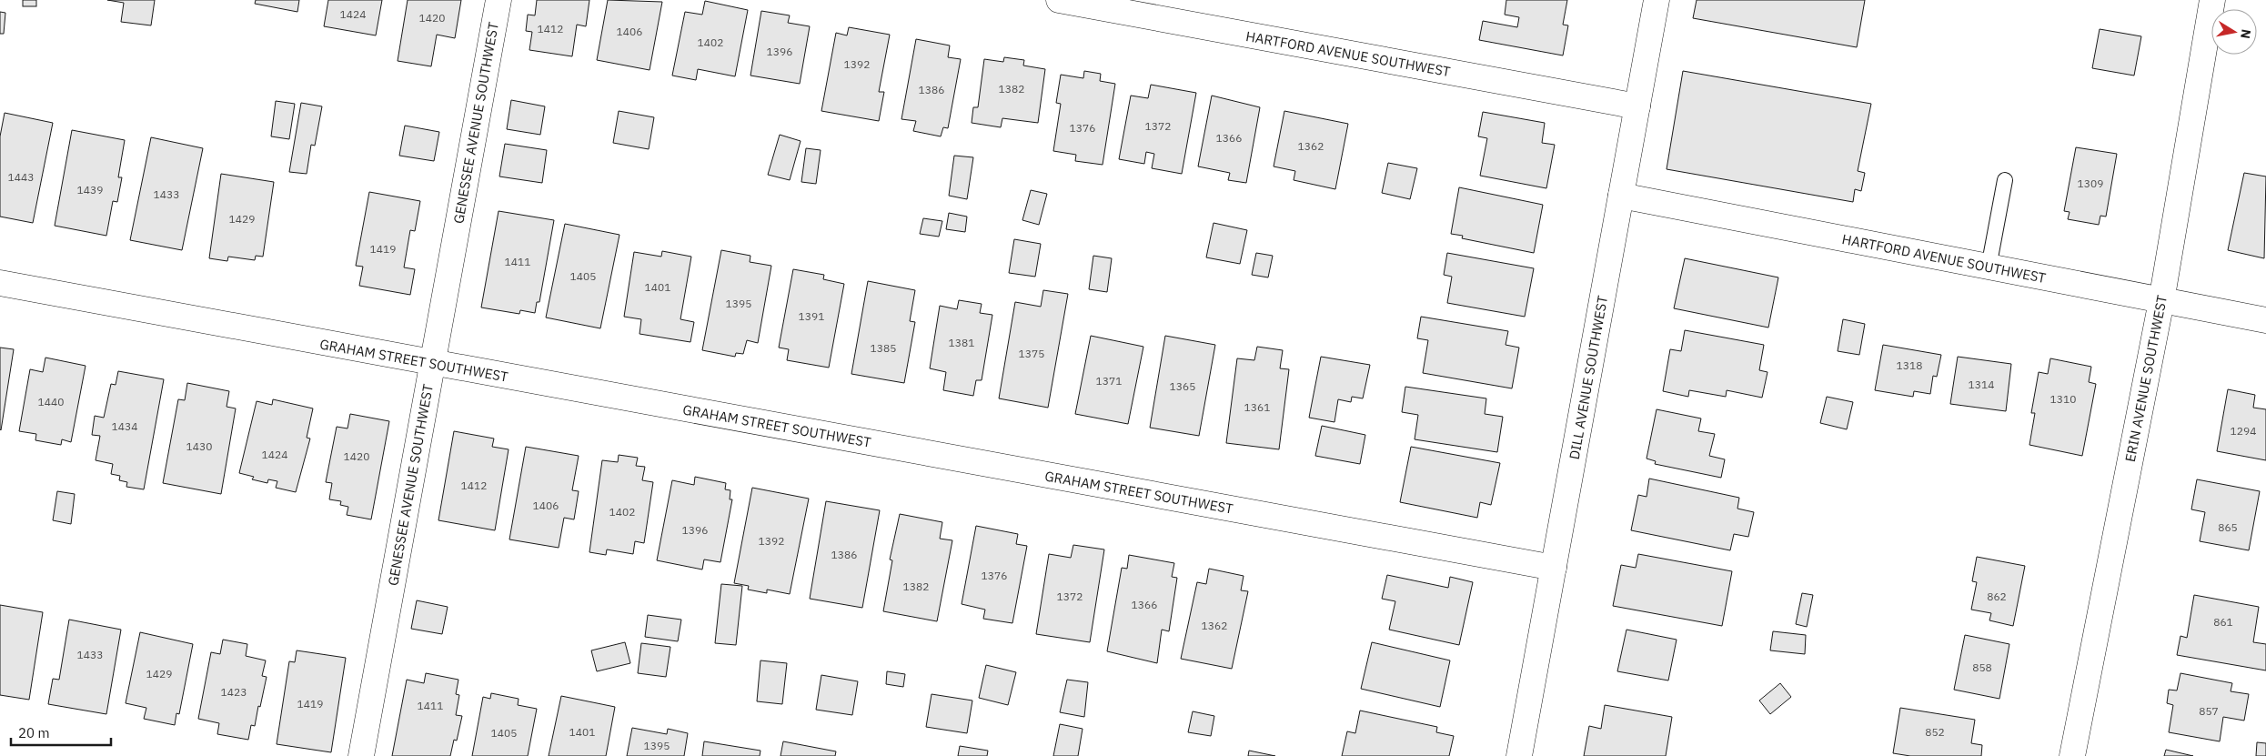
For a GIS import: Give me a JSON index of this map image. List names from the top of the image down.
{
  "streets": {
    "street": [
      "HARTFORD AVENUE SOUTHWEST",
      "GENESSEE AVENUE SOUTHWEST",
      "GRAHAM STREET SOUTHWEST",
      "DILL AVENUE SOUTHWEST",
      "ERIN AVENUE SOUTHWEST"
    ]
  },
  "crossings": [
    ["HARTFORD AVENUE SOUTHWEST", "DILL AVENUE SOUTHWEST"],
    ["HARTFORD AVENUE SOUTHWEST", "ERIN AVENUE SOUTHWEST"],
    ["GENESSEE AVENUE SOUTHWEST", "GRAHAM STREET SOUTHWEST"],
    ["GRAHAM STREET SOUTHWEST", "DILL AVENUE SOUTHWEST"]
  ],
  "house_numbers": [
    "1424",
    "1420",
    "1412",
    "1406",
    "1402",
    "1396",
    "1392",
    "1382",
    "1386",
    "1372",
    "1376",
    "1366",
    "1362",
    "1443",
    "1309",
    "1439",
    "1433",
    "1429",
    "1419",
    "1411",
    "1405",
    "1401",
    "1395",
    "1391",
    "1381",
    "1385",
    "1375",
    "1318",
    "1371",
    "1314",
    "1365",
    "1310",
    "1440",
    "1361",
    "1434",
    "1294",
    "1430",
    "1424",
    "1420",
    "1412",
    "1406",
    "1402",
    "865",
    "1396",
    "1392",
    "1386",
    "1376",
    "1382",
    "1372",
    "862",
    "1366",
    "861",
    "1362",
    "1433",
    "858",
    "1429",
    "1423",
    "1419",
    "1411",
    "857",
    "1401",
    "852",
    "1405",
    "1395"
  ],
  "scale_bar": "20 m",
  "north": "right"
}
